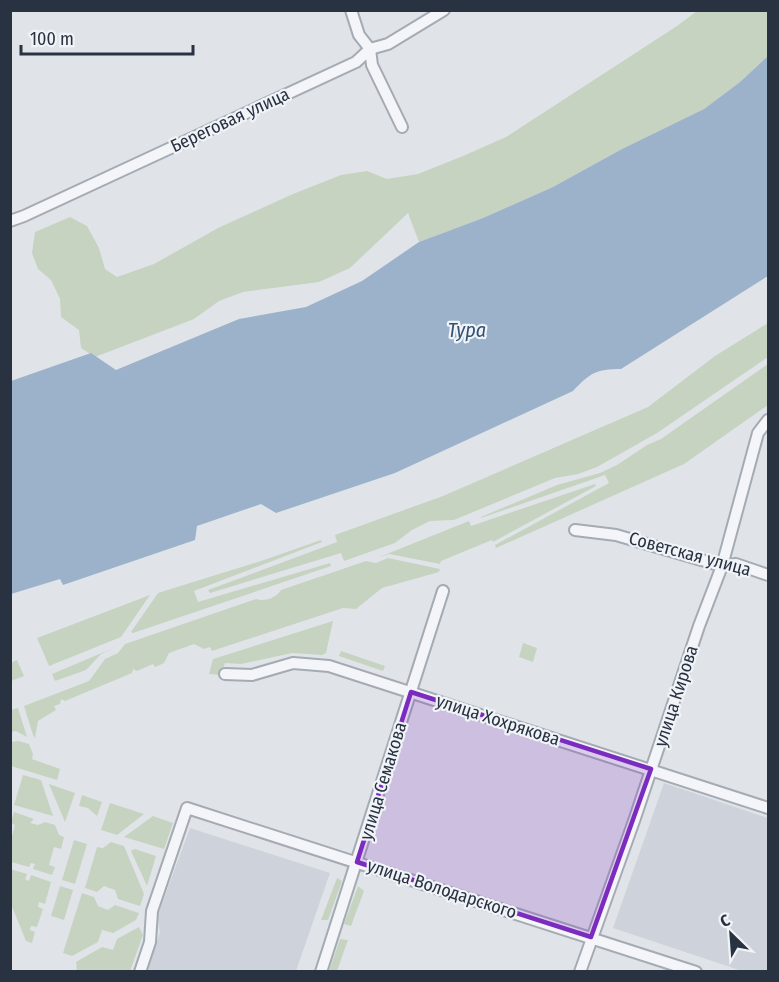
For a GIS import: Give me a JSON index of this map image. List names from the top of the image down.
{
  "streets": {
    "street": [
      "Береговая улица",
      "Советская улица",
      "улица Кирова",
      "улица Хохрякова",
      "улица Семакова",
      "улица Володарского"
    ]
  },
  "crossings": [
    ["Советская улица", "улица Кирова"],
    ["улица Кирова", "улица Хохрякова"],
    ["улица Кирова", "улица Володарского"],
    ["улица Хохрякова", "улица Семакова"],
    ["улица Семакова", "улица Володарского"]
  ],
  "water": ["Тура"],
  "scale_bar": "100 m",
  "north": "top left"
}
